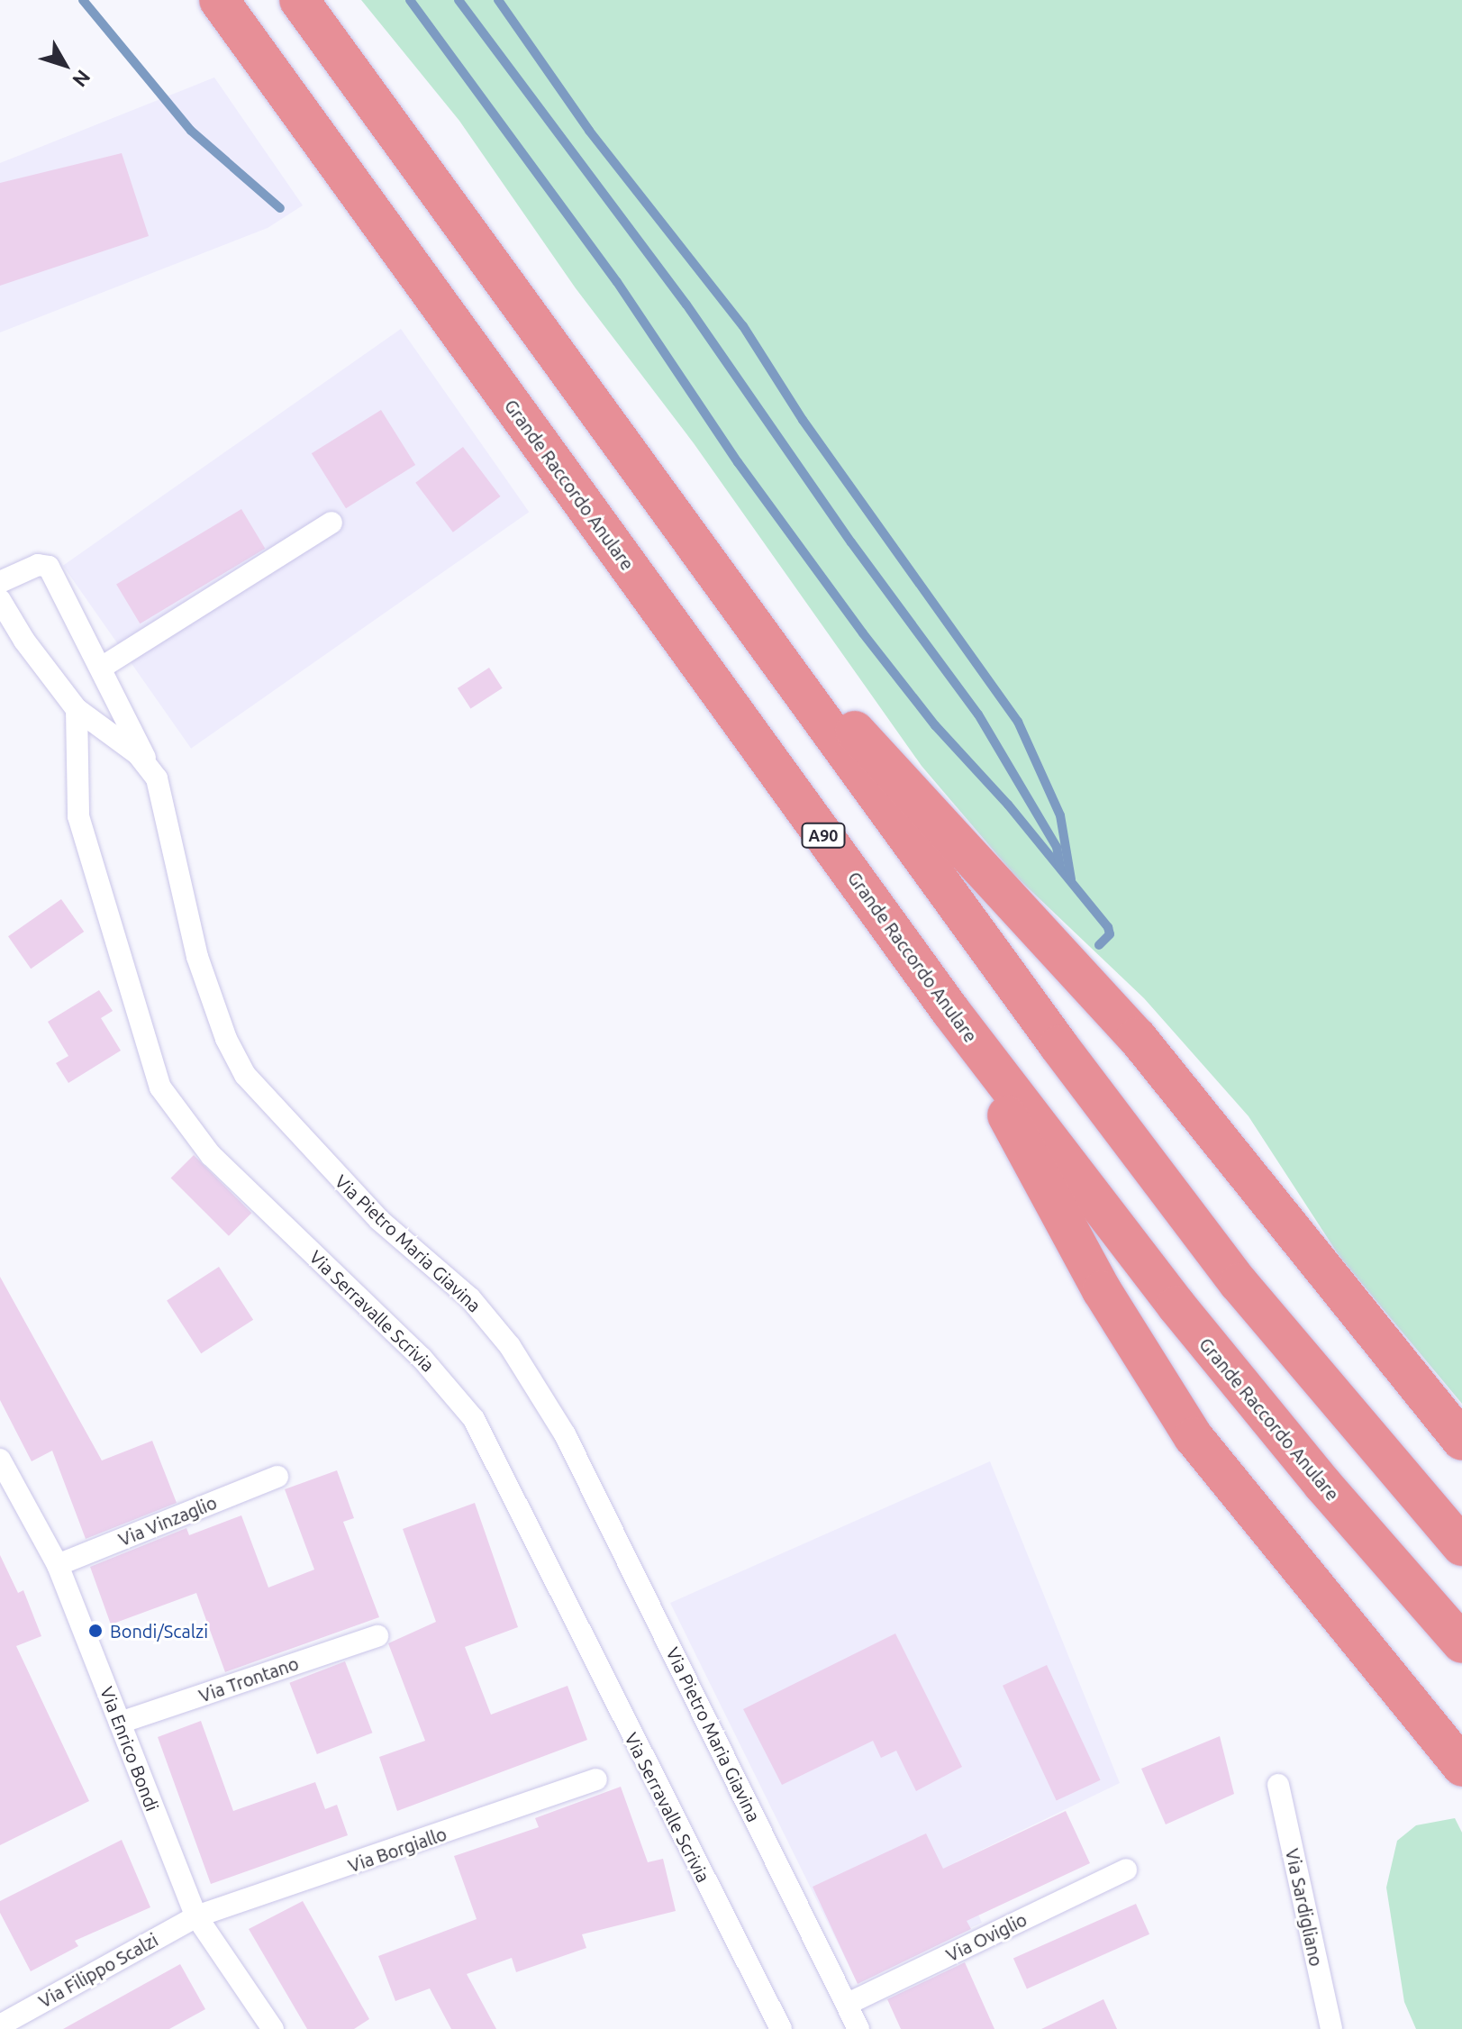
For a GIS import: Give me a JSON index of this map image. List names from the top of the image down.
{
  "streets": {
    "highway": ["Grande Raccordo Anulare", "A90"],
    "street": [
      "Via Pietro Maria Giavina",
      "Via Serravalle Scrivia",
      "Via Vinzaglio",
      "Via Trontano",
      "Via Enrico Bondi",
      "Via Borgiallo",
      "Via Sardigliano",
      "Via Oviglio",
      "Via Filippo Scalzi"
    ]
  },
  "crossings": [
    ["Via Pietro Maria Giavina", "Via Oviglio"],
    ["Via Vinzaglio", "Via Enrico Bondi"],
    ["Via Trontano", "Via Enrico Bondi"],
    ["Via Enrico Bondi", "Via Borgiallo"],
    ["Via Enrico Bondi", "Via Filippo Scalzi"],
    ["Via Borgiallo", "Via Filippo Scalzi"]
  ],
  "places": ["Bondi/Scalzi"],
  "north": "bottom right"
}
